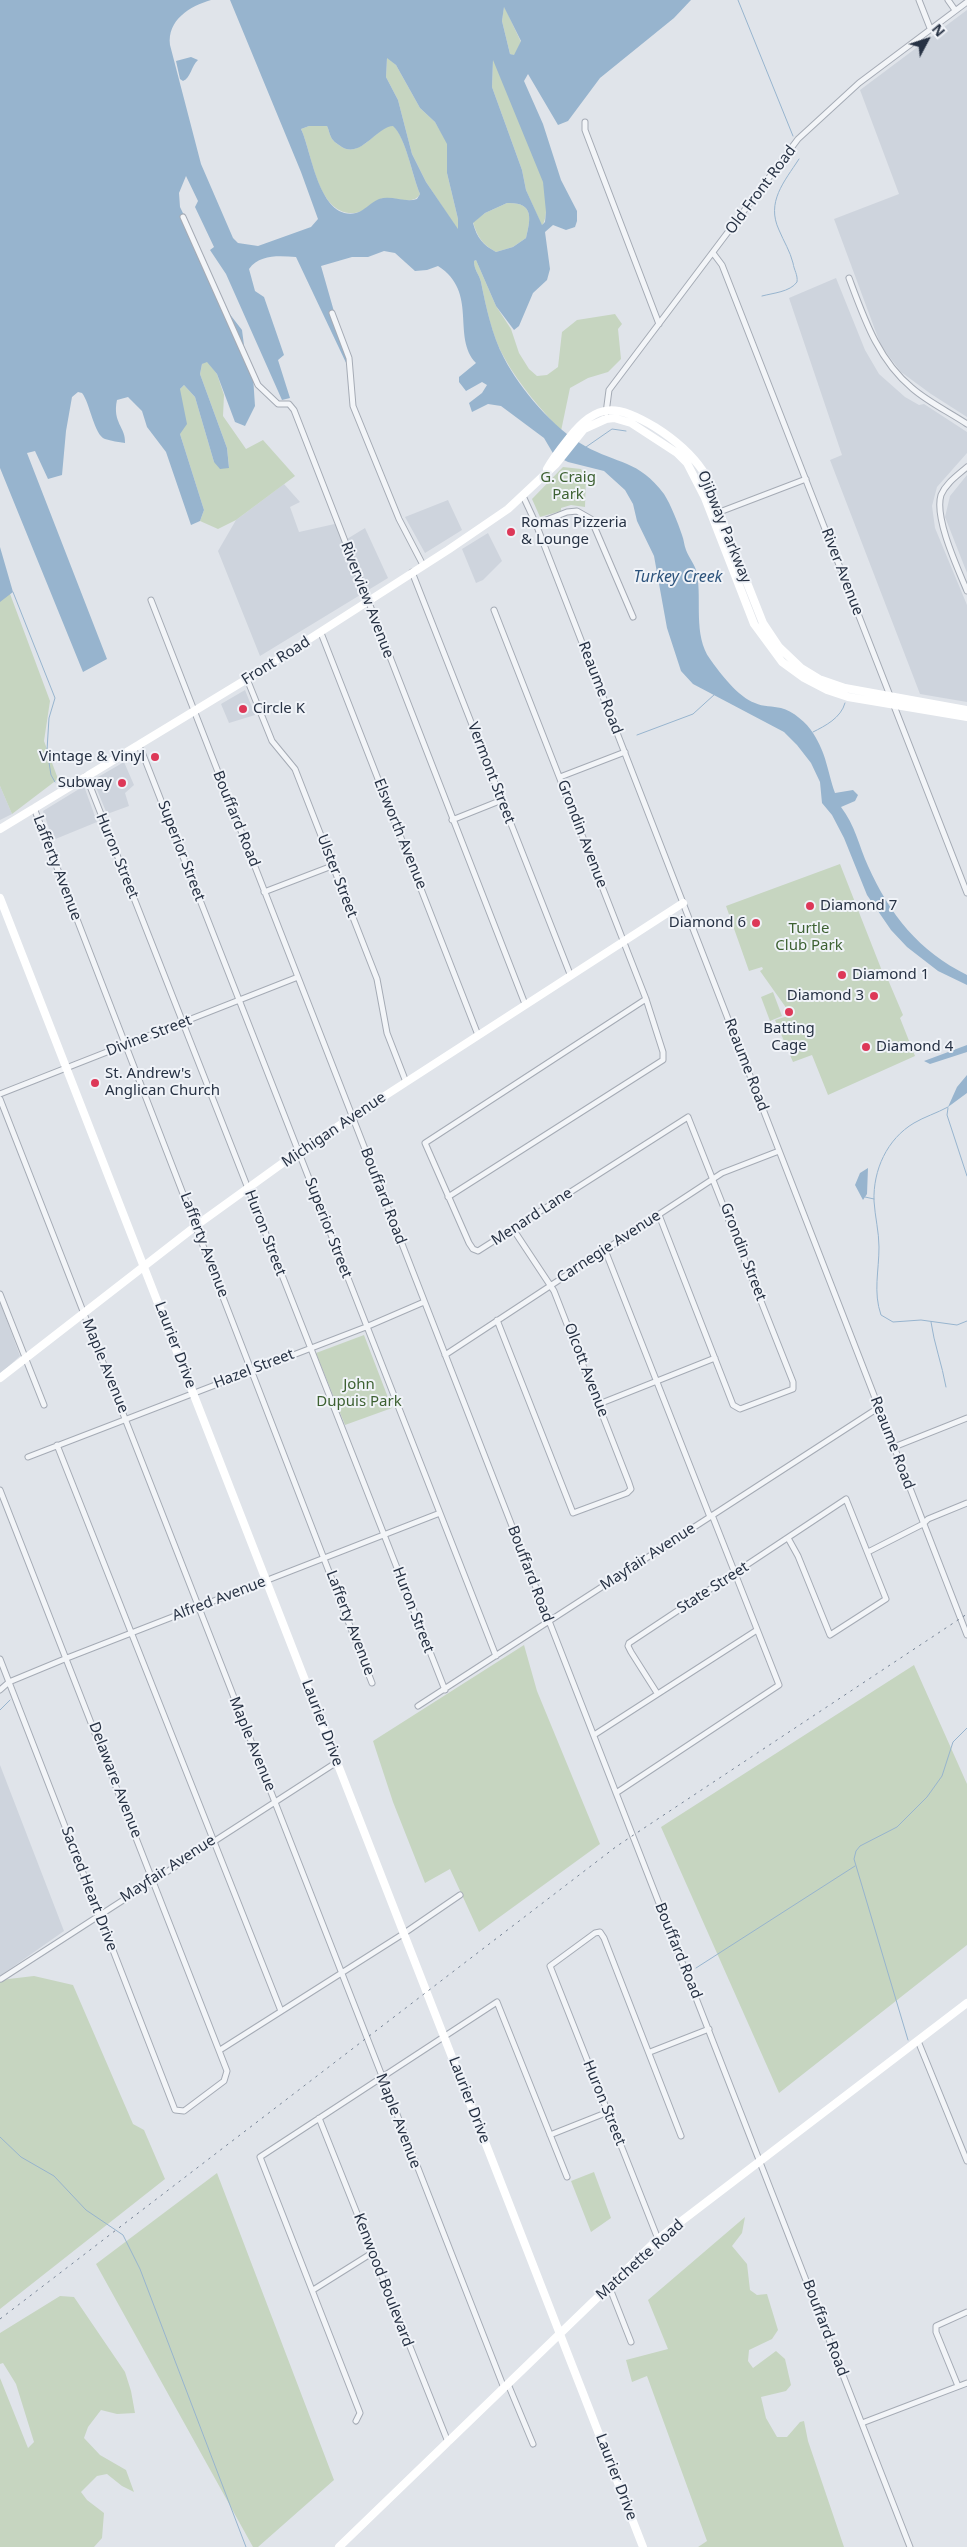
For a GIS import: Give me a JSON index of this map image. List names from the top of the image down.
{
  "streets": {
    "street": [
      "Old Front Road",
      "Ojibway Parkway",
      "River Avenue",
      "Riverview Avenue",
      "Front Road",
      "Reaume Road",
      "Vermont Street",
      "Bouffard Road",
      "Elsworth Avenue",
      "Grondin Avenue",
      "Superior Street",
      "Huron Street",
      "Lafferty Avenue",
      "Ulster Street",
      "Divine Street",
      "Michigan Avenue",
      "Menard Lane",
      "Carnegie Avenue",
      "Grondin Street",
      "Laurier Drive",
      "Maple Avenue",
      "Hazel Street",
      "Olcott Avenue",
      "Mayfair Avenue",
      "State Street",
      "Alfred Avenue",
      "Delaware Avenue",
      "Sacred Heart Drive",
      "Matchette Road",
      "Kenwood Boulevard"
    ]
  },
  "crossings": [
    ["Old Front Road", "Ojibway Parkway"],
    ["Old Front Road", "River Avenue"],
    ["Ojibway Parkway", "River Avenue"],
    ["Riverview Avenue", "Front Road"],
    ["Riverview Avenue", "Michigan Avenue"],
    ["Front Road", "Reaume Road"],
    ["Front Road", "Vermont Street"],
    ["Front Road", "Bouffard Road"],
    ["Front Road", "Elsworth Avenue"],
    ["Front Road", "Superior Street"],
    ["Front Road", "Huron Street"],
    ["Front Road", "Lafferty Avenue"],
    ["Front Road", "Ulster Street"],
    ["Reaume Road", "Michigan Avenue"],
    ["Reaume Road", "Carnegie Avenue"],
    ["Reaume Road", "Mayfair Avenue"],
    ["Vermont Street", "Michigan Avenue"],
    ["Bouffard Road", "Divine Street"],
    ["Bouffard Road", "Michigan Avenue"],
    ["Bouffard Road", "Carnegie Avenue"],
    ["Bouffard Road", "Hazel Street"],
    ["Bouffard Road", "Mayfair Avenue"],
    ["Bouffard Road", "Matchette Road"],
    ["Elsworth Avenue", "Michigan Avenue"],
    ["Grondin Avenue", "Michigan Avenue"],
    ["Grondin Avenue", "Menard Lane"],
    ["Superior Street", "Divine Street"],
    ["Superior Street", "Michigan Avenue"],
    ["Superior Street", "Hazel Street"],
    ["Superior Street", "Mayfair Avenue"],
    ["Superior Street", "Alfred Avenue"],
    ["Huron Street", "Divine Street"],
    ["Huron Street", "Michigan Avenue"],
    ["Huron Street", "Hazel Street"],
    ["Huron Street", "Mayfair Avenue"],
    ["Huron Street", "Alfred Avenue"],
    ["Huron Street", "Matchette Road"],
    ["Lafferty Avenue", "Divine Street"],
    ["Lafferty Avenue", "Michigan Avenue"],
    ["Lafferty Avenue", "Hazel Street"],
    ["Lafferty Avenue", "Alfred Avenue"],
    ["Ulster Street", "Michigan Avenue"],
    ["Divine Street", "Laurier Drive"],
    ["Michigan Avenue", "Laurier Drive"],
    ["Michigan Avenue", "Maple Avenue"],
    ["Menard Lane", "Grondin Street"],
    ["Menard Lane", "Olcott Avenue"],
    ["Carnegie Avenue", "Grondin Street"],
    ["Carnegie Avenue", "Olcott Avenue"],
    ["Laurier Drive", "Hazel Street"],
    ["Laurier Drive", "Mayfair Avenue"],
    ["Laurier Drive", "Alfred Avenue"],
    ["Laurier Drive", "Matchette Road"],
    ["Maple Avenue", "Hazel Street"],
    ["Maple Avenue", "Mayfair Avenue"],
    ["Maple Avenue", "Alfred Avenue"],
    ["Maple Avenue", "Matchette Road"],
    ["Mayfair Avenue", "Delaware Avenue"],
    ["Mayfair Avenue", "Sacred Heart Drive"],
    ["Alfred Avenue", "Delaware Avenue"],
    ["Alfred Avenue", "Sacred Heart Drive"],
    ["Delaware Avenue", "Sacred Heart Drive"],
    ["Matchette Road", "Kenwood Boulevard"]
  ],
  "water": ["Turkey Creek"],
  "parks": ["G. Craig Park", "Turtle Club Park", "John Dupuis Park"],
  "places": [
    "Romas Pizzeria & Lounge",
    "Circle K",
    "Vintage & Vinyl",
    "Subway",
    "Diamond 7",
    "Diamond 6",
    "Diamond 1",
    "Diamond 3",
    "Batting Cage",
    "Diamond 4",
    "St. Andrew's Anglican Church"
  ],
  "north": "top right"
}
